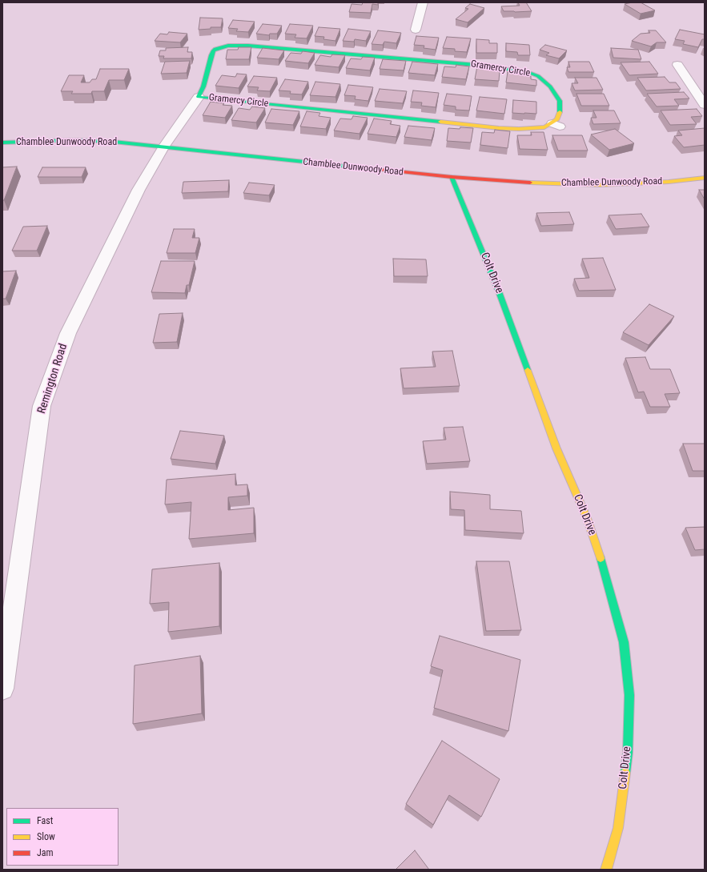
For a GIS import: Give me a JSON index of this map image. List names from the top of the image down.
{
  "streets": {
    "street": [
      "Gramercy Circle",
      "Chamblee Dunwoody Road",
      "Colt Drive",
      "Remington Road"
    ]
  },
  "crossings": [
    ["Gramercy Circle", "Chamblee Dunwoody Road"],
    ["Gramercy Circle", "Remington Road"],
    ["Chamblee Dunwoody Road", "Colt Drive"],
    ["Chamblee Dunwoody Road", "Remington Road"]
  ],
  "legend": ["Fast", "Slow", "Jam"]
}
